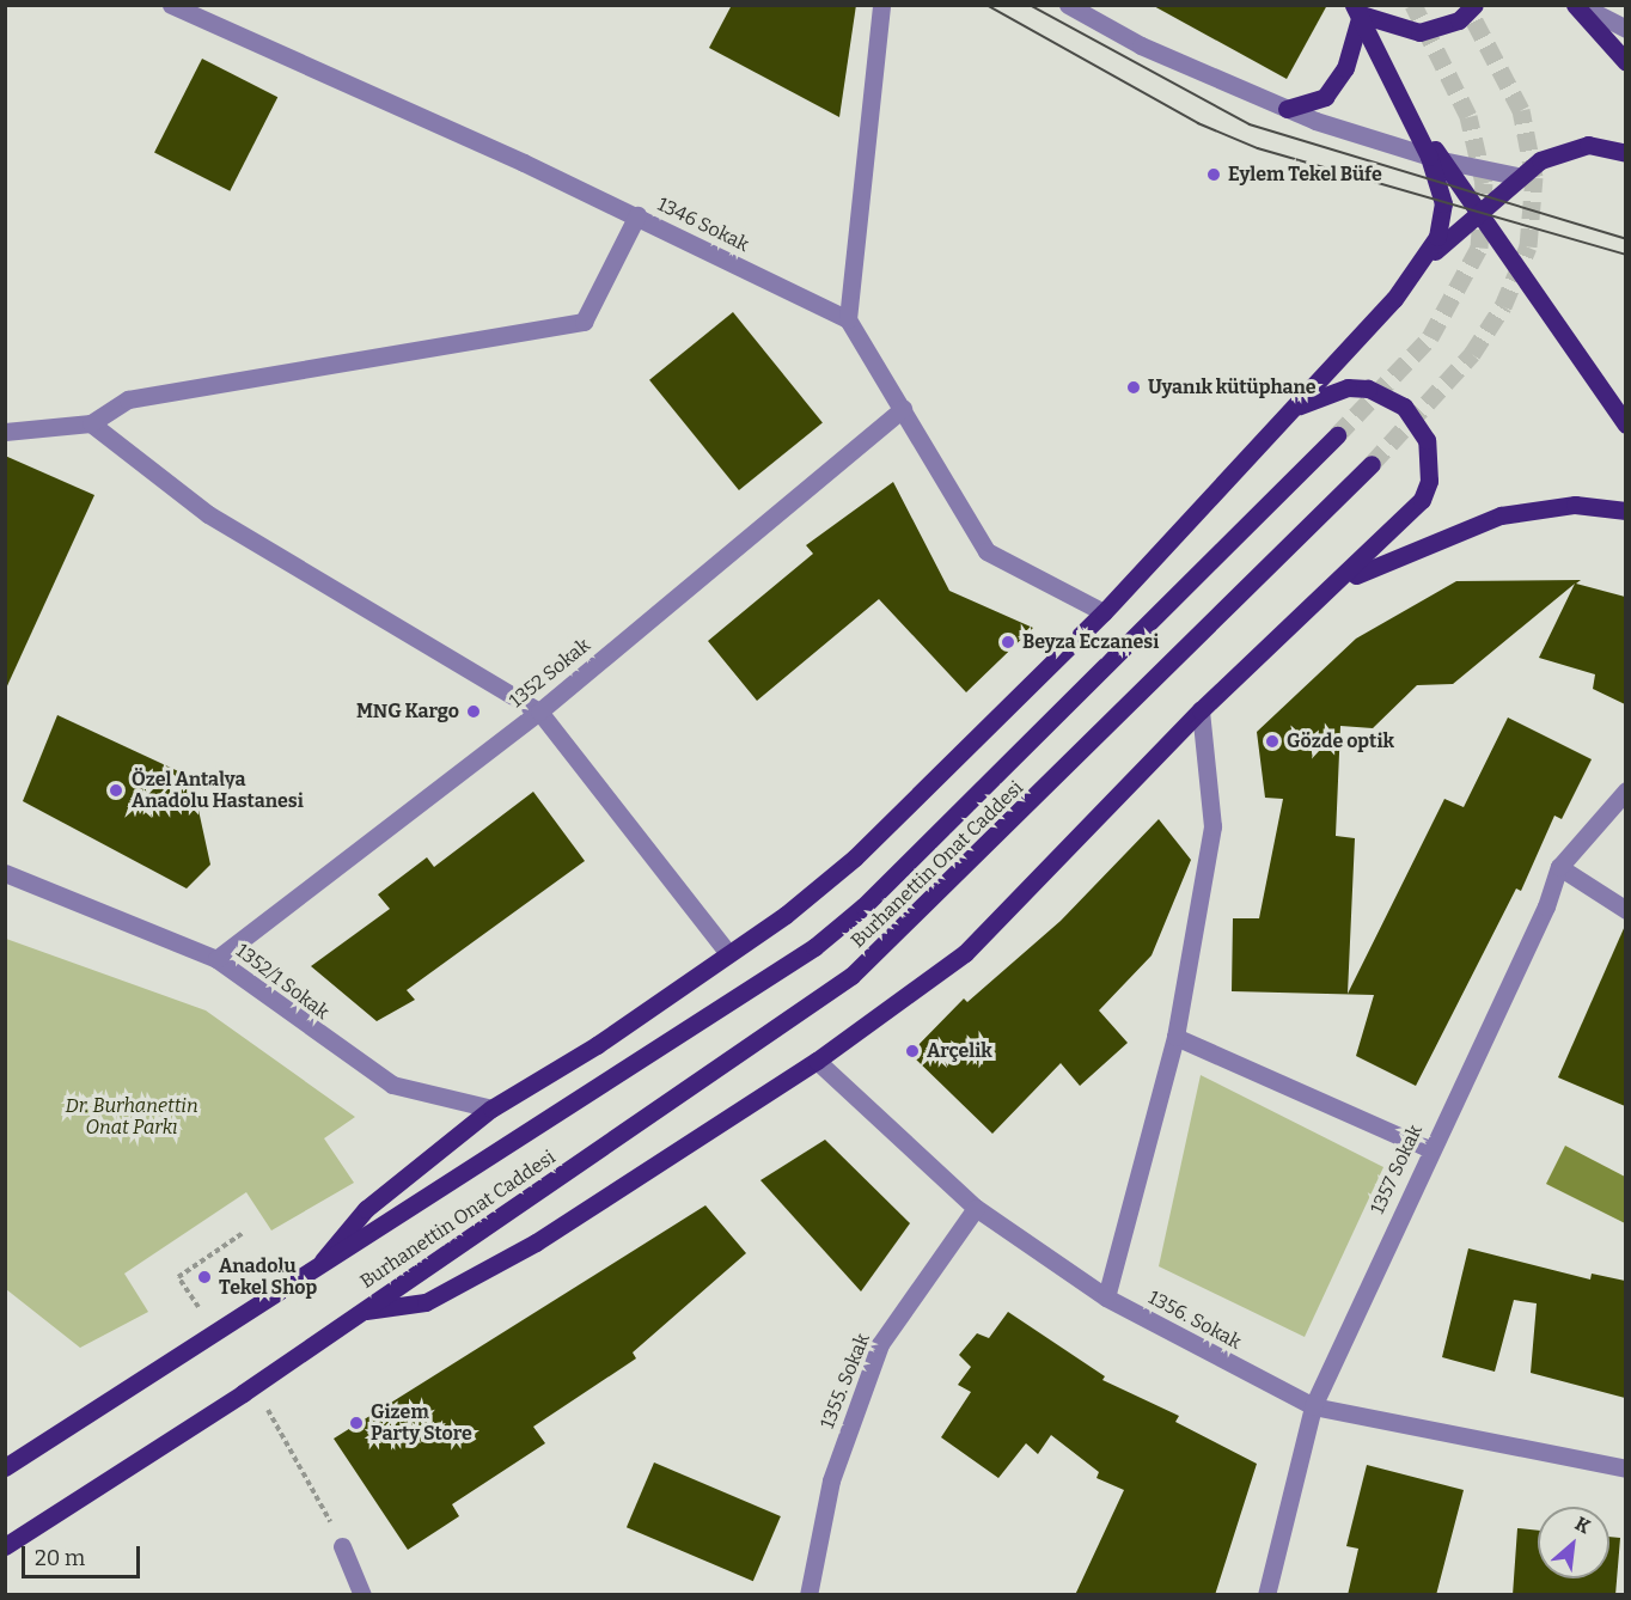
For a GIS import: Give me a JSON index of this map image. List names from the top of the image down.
{
  "streets": {
    "main road": ["Burhanettin Onat Caddesi"],
    "street": [
      "1346 Sokak",
      "1352 Sokak",
      "1352/1 Sokak",
      "1357 Sokak",
      "1356. Sokak",
      "1355. Sokak"
    ]
  },
  "crossings": [
    ["1352 Sokak", "1352/1 Sokak"],
    ["Burhanettin Onat Caddesi", "1352/1 Sokak"],
    ["Burhanettin Onat Caddesi", "1356. Sokak"],
    ["1357 Sokak", "1356. Sokak"],
    ["1356. Sokak", "1355. Sokak"]
  ],
  "parks": ["Dr. Burhanettin Onat Parkı"],
  "places": [
    "Eylem Tekel Büfe",
    "Uyanık kütüphane",
    "Beyza Eczanesi",
    "MNG Kargo",
    "Gözde optik",
    "Özel Antalya Anadolu Hastanesi",
    "Arçelik",
    "Anadolu Tekel Shop",
    "Gizem Party Store"
  ],
  "scale_bar": "20 m",
  "north": "top right"
}
